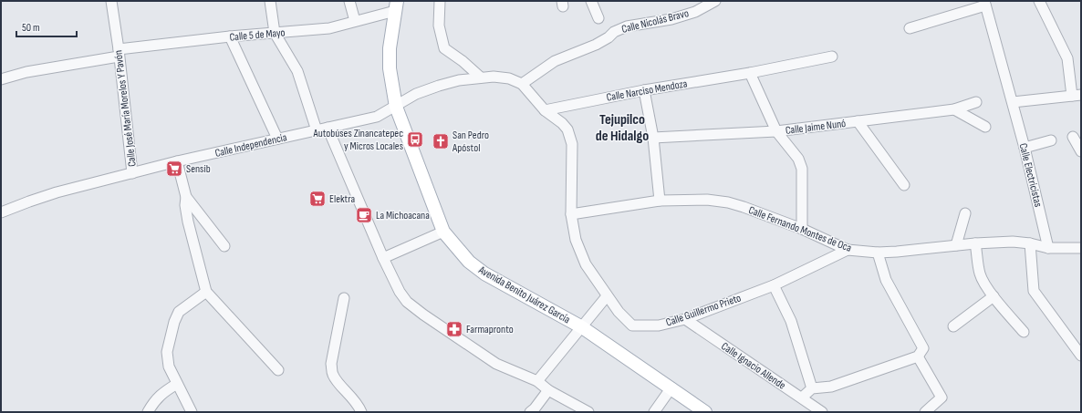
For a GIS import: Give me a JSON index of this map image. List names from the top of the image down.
{
  "streets": {
    "main road": ["Avenida Benito Juárez García"],
    "street": [
      "Calle Nicolás Bravo",
      "Calle 5 de Mayo",
      "Calle Narciso Mendoza",
      "Calle José María Morelos Y Pavón",
      "Calle Jaime Nunó",
      "Calle Independencia",
      "Calle Electricistas",
      "Calle Fernando Montes de Oca",
      "Calle Guillermo Prieto",
      "Calle Ignacio Allende"
    ]
  },
  "crossings": [
    ["Calle Nicolás Bravo", "Calle Guillermo Prieto"],
    ["Calle 5 de Mayo", "Calle José María Morelos Y Pavón"],
    ["Calle 5 de Mayo", "Avenida Benito Juárez García"],
    ["Calle Narciso Mendoza", "Calle Guillermo Prieto"],
    ["Calle José María Morelos Y Pavón", "Calle Independencia"],
    ["Calle Independencia", "Avenida Benito Juárez García"],
    ["Calle Electricistas", "Calle Fernando Montes de Oca"],
    ["Calle Fernando Montes de Oca", "Calle Guillermo Prieto"],
    ["Calle Guillermo Prieto", "Calle Ignacio Allende"]
  ],
  "districts": ["Tejupilco de Hidalgo"],
  "places": {
    "bus stop": ["Autobúses Zinancatepec y Micros Locales"],
    "church": ["San Pedro Apóstol"],
    "supermarket": ["Sensib", "Elektra"],
    "cafe": ["La Michoacana"],
    "pharmacy": ["Farmapronto"]
  },
  "scale_bar": "50 m"
}
